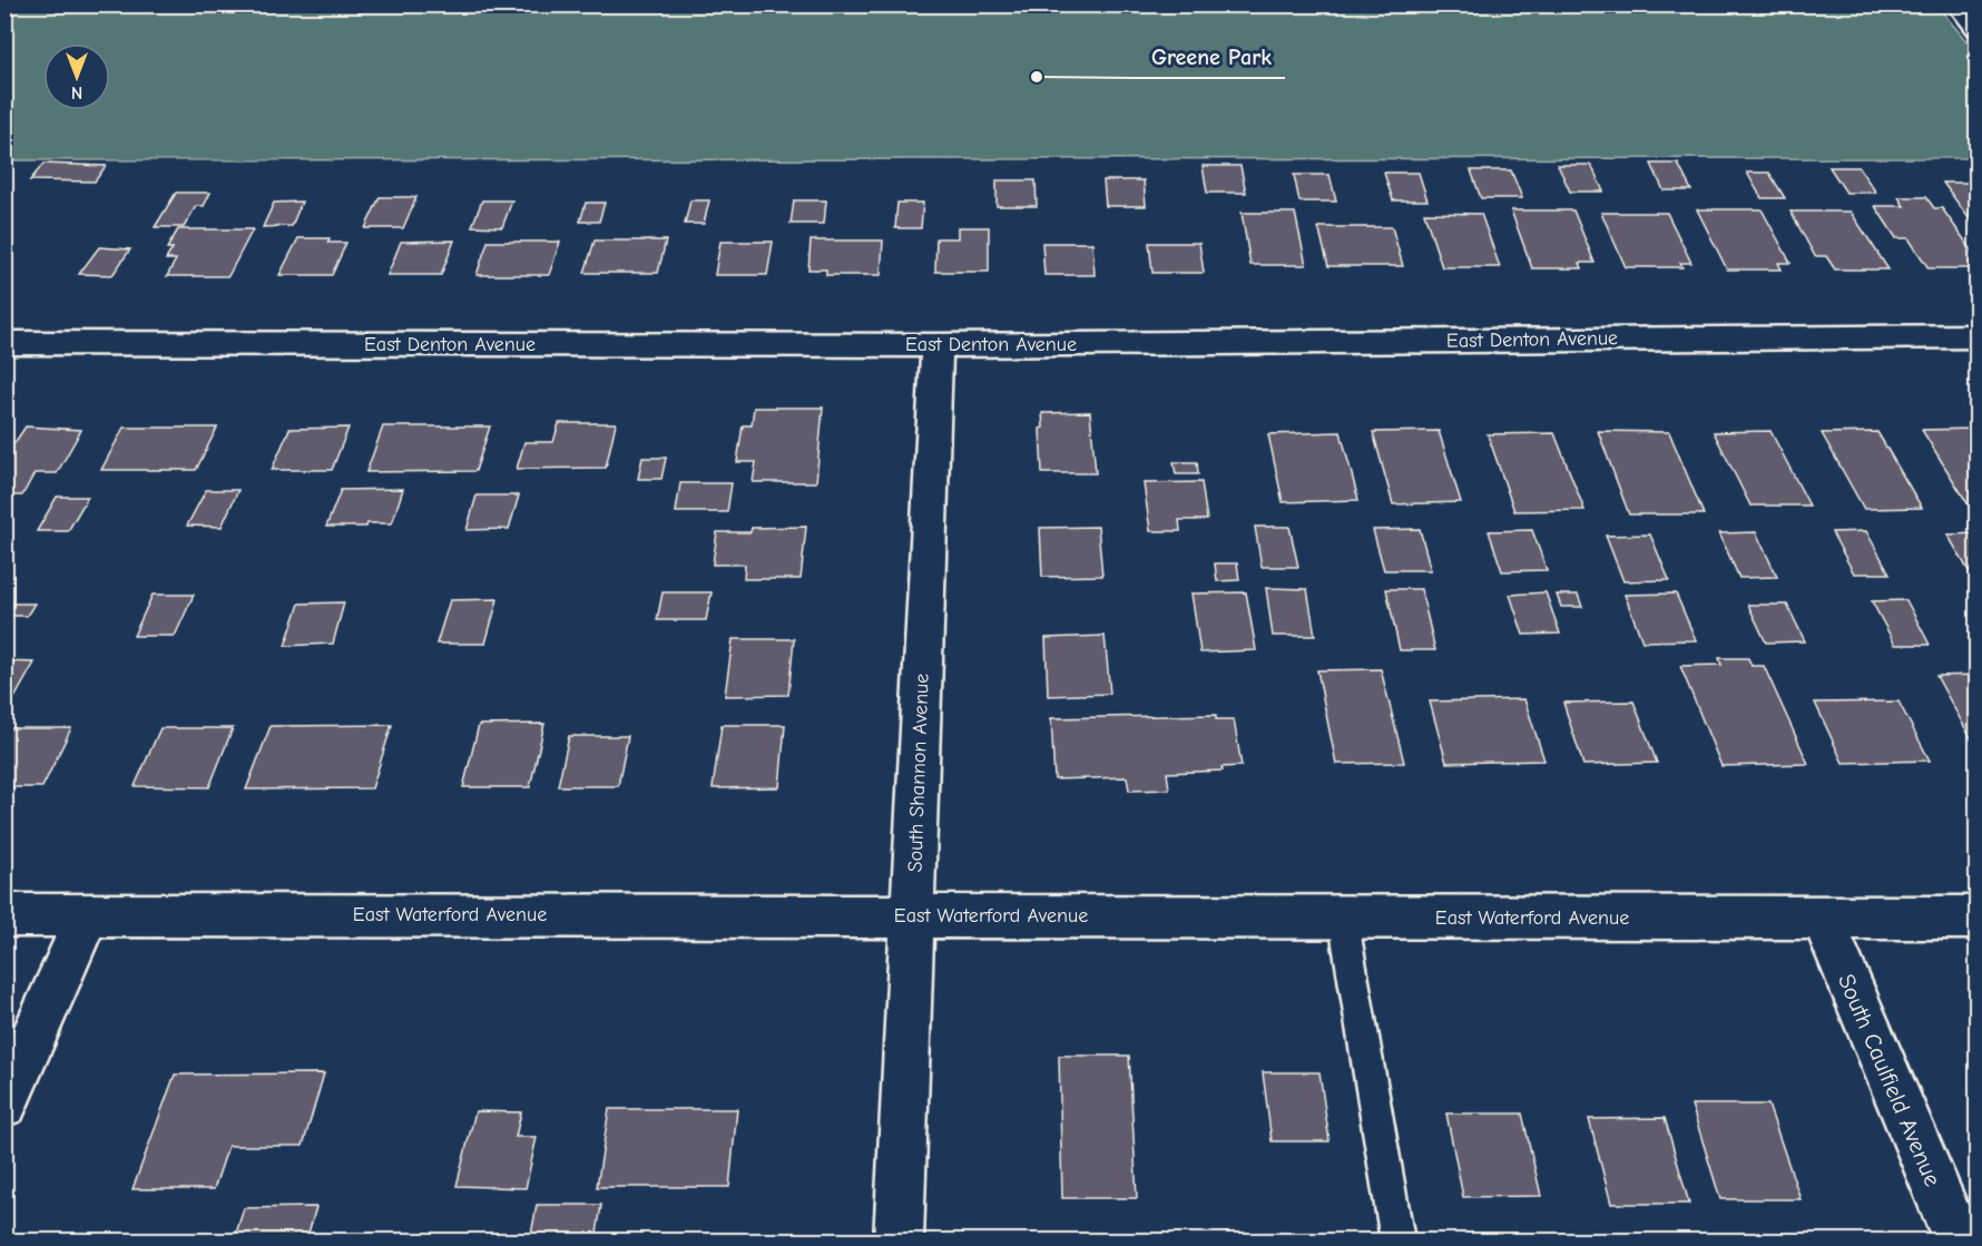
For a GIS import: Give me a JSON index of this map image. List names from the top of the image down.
{
  "streets": {
    "street": [
      "East Denton Avenue",
      "South Shannon Avenue",
      "East Waterford Avenue",
      "South Caulfield Avenue"
    ]
  },
  "crossings": [
    ["East Denton Avenue", "South Shannon Avenue"],
    ["South Shannon Avenue", "East Waterford Avenue"],
    ["East Waterford Avenue", "South Caulfield Avenue"]
  ],
  "places": ["Greene Park"],
  "north": "bottom"
}
